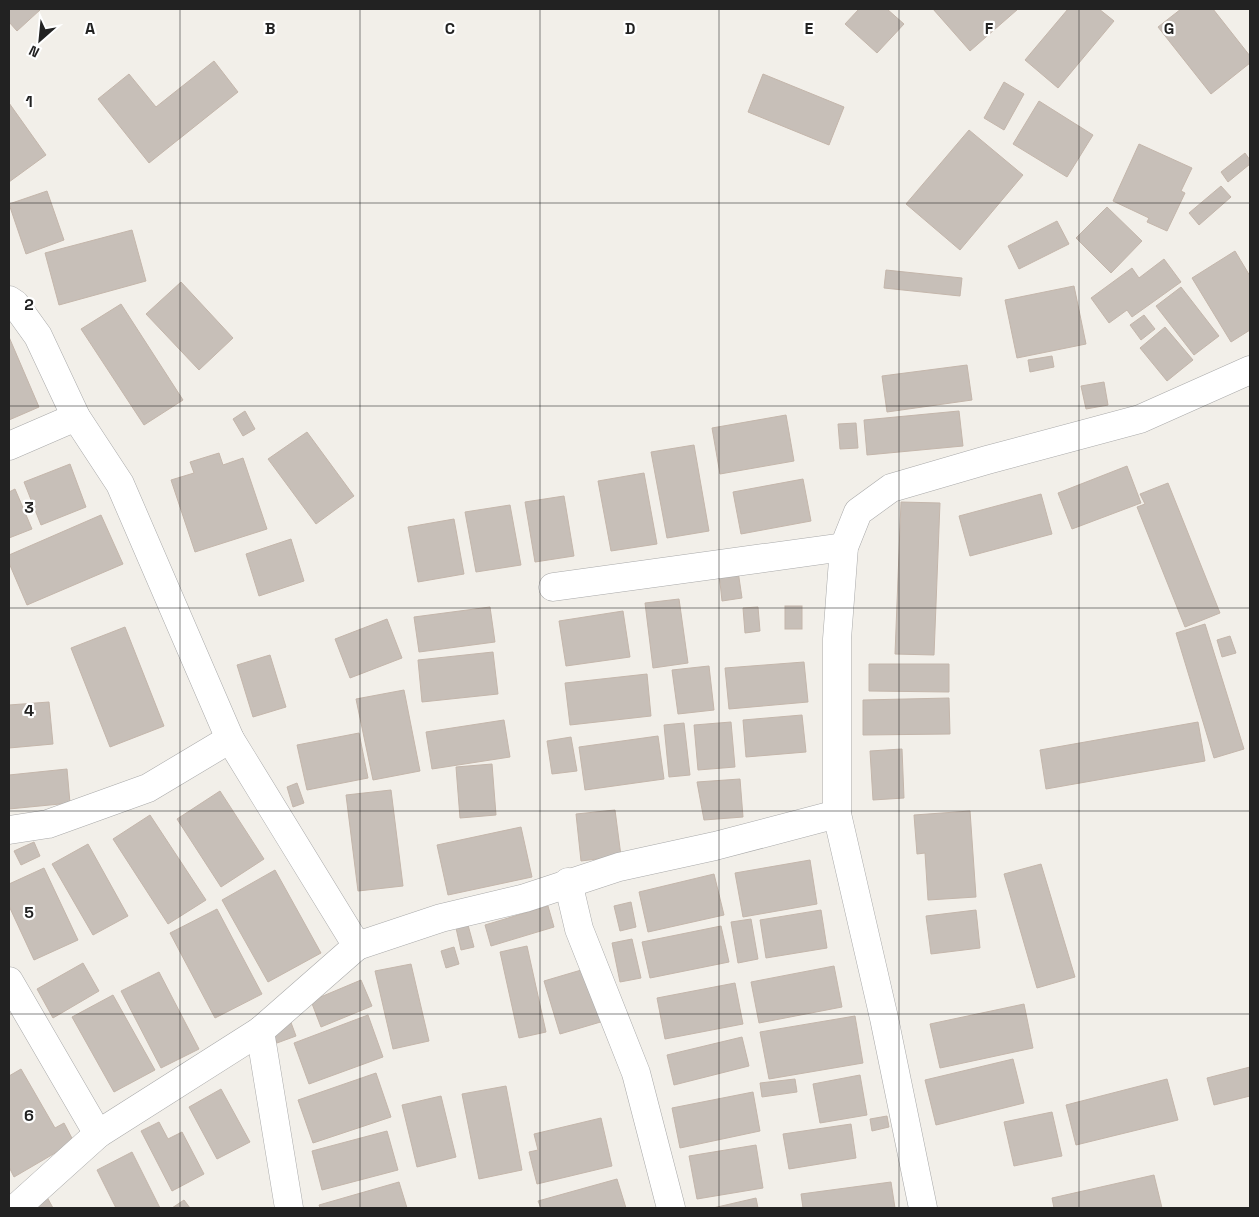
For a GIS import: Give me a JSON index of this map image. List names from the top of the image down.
{
  "north": "bottom left",
  "grid": {
    "columns": [
      "A",
      "B",
      "C",
      "D",
      "E",
      "F",
      "G"
    ],
    "rows": [
      "1",
      "2",
      "3",
      "4",
      "5",
      "6"
    ]
  }
}
